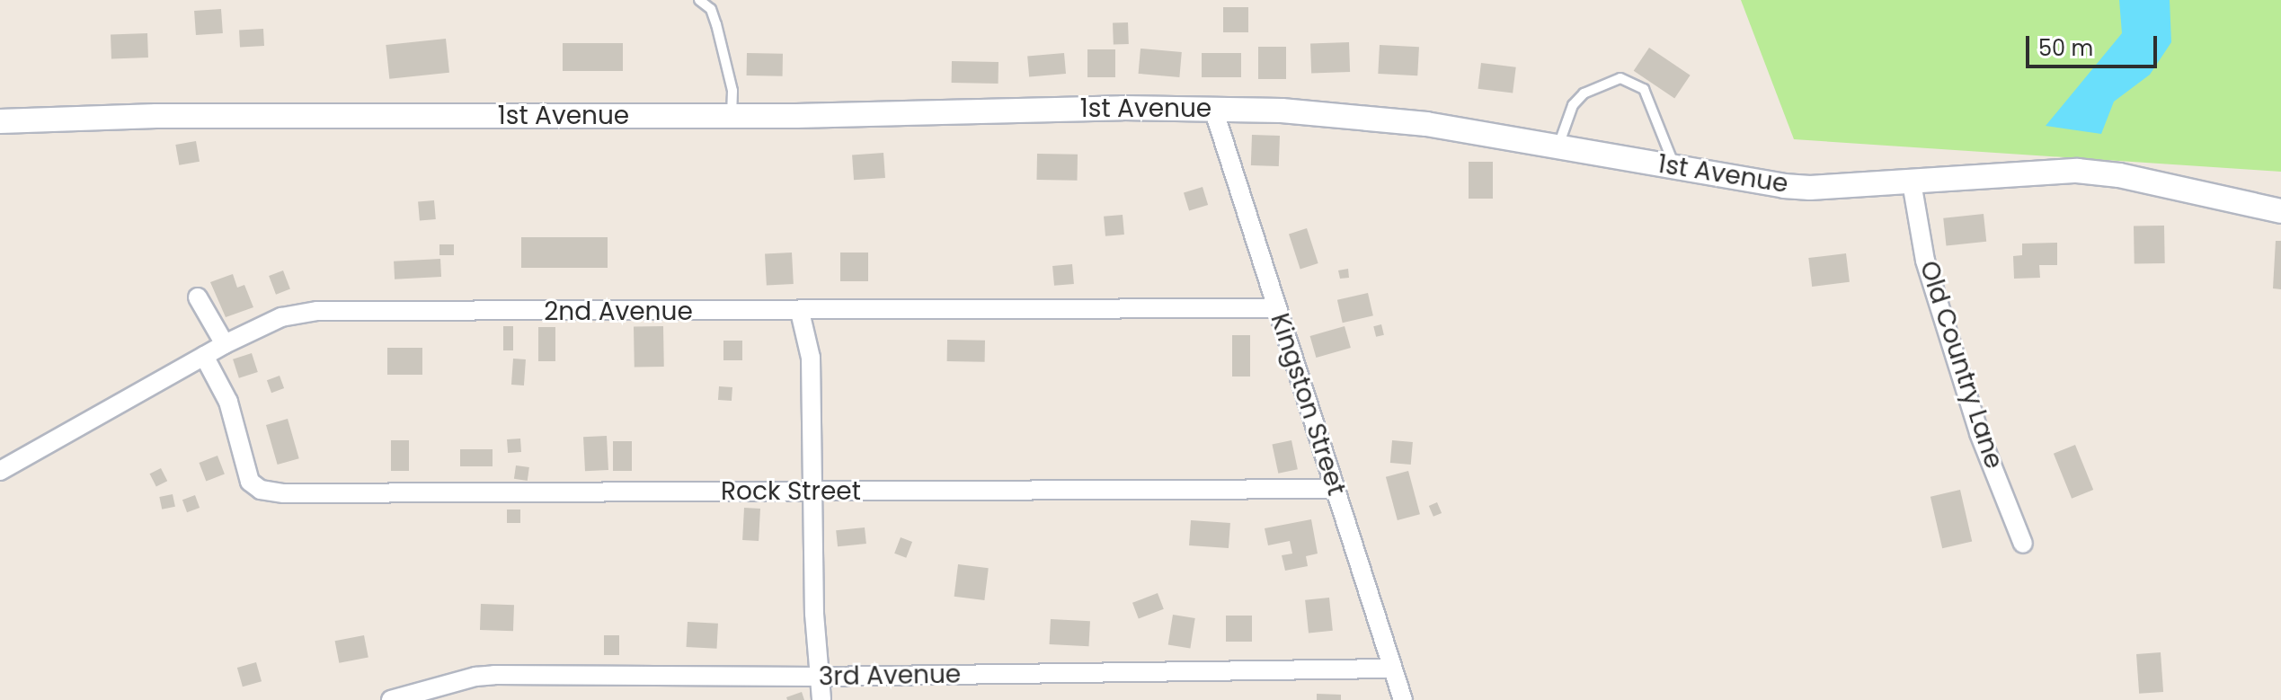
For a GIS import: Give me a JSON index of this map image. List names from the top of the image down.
{
  "streets": {
    "street": [
      "1st Avenue",
      "2nd Avenue",
      "Old Country Lane",
      "Kingston Street",
      "Rock Street",
      "3rd Avenue"
    ]
  },
  "crossings": [
    ["1st Avenue", "Old Country Lane"],
    ["1st Avenue", "Kingston Street"],
    ["2nd Avenue", "Kingston Street"],
    ["2nd Avenue", "Rock Street"],
    ["Kingston Street", "Rock Street"],
    ["Kingston Street", "3rd Avenue"]
  ],
  "scale_bar": "50 m"
}
